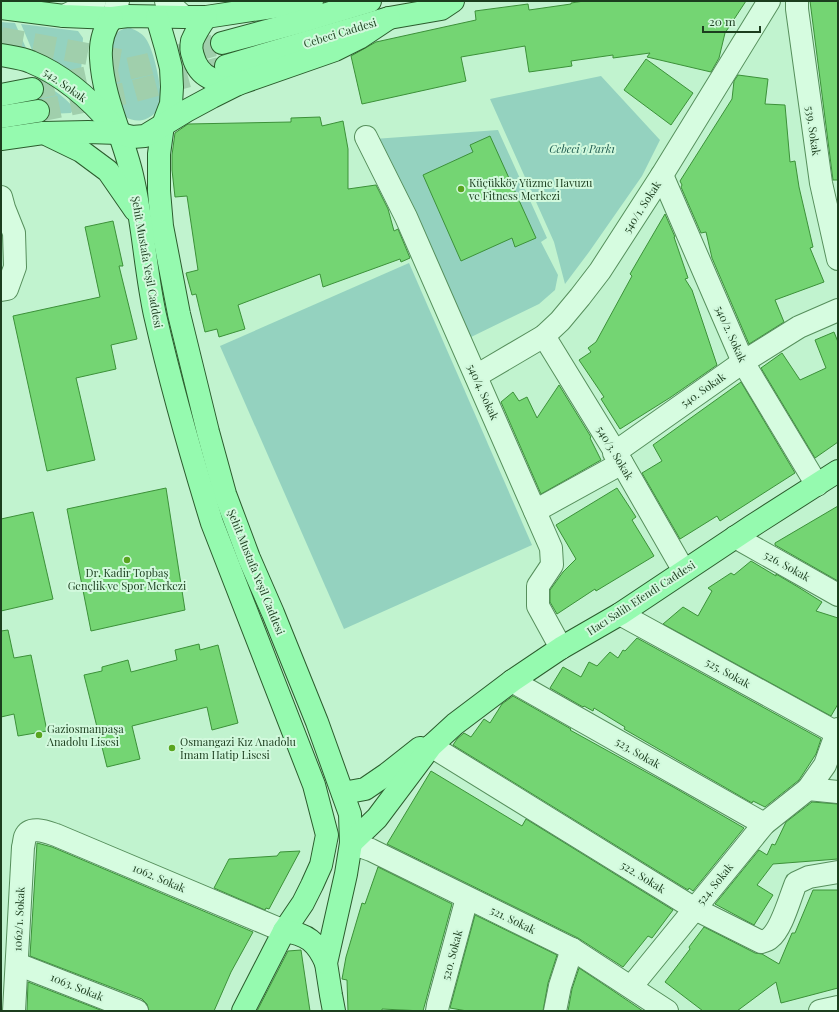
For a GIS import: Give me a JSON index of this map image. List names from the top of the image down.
{
  "streets": {
    "main road": [
      "Cebeci Caddesi",
      "542. Sokak",
      "Şehit Mustafa Yeşil Caddesi",
      "Hacı Salih Efendi Caddesi"
    ],
    "street": [
      "539. Sokak",
      "540/1. Sokak",
      "540/2. Sokak",
      "540. Sokak",
      "540/4. Sokak",
      "540/3. Sokak",
      "526. Sokak",
      "525. Sokak",
      "523. Sokak",
      "522. Sokak",
      "1062. Sokak",
      "524. Sokak",
      "1062/1. Sokak",
      "521. Sokak",
      "520. Sokak",
      "1063. Sokak"
    ]
  },
  "crossings": [
    ["542. Sokak", "Şehit Mustafa Yeşil Caddesi"],
    ["540/1. Sokak", "540/2. Sokak"],
    ["540/1. Sokak", "540/4. Sokak"],
    ["540/1. Sokak", "540/3. Sokak"],
    ["Şehit Mustafa Yeşil Caddesi", "1062. Sokak"],
    ["Şehit Mustafa Yeşil Caddesi", "521. Sokak"],
    ["540/2. Sokak", "540. Sokak"],
    ["540/2. Sokak", "Hacı Salih Efendi Caddesi"],
    ["540. Sokak", "540/4. Sokak"],
    ["540. Sokak", "540/3. Sokak"],
    ["540/4. Sokak", "Hacı Salih Efendi Caddesi"],
    ["540/3. Sokak", "Hacı Salih Efendi Caddesi"],
    ["526. Sokak", "Hacı Salih Efendi Caddesi"],
    ["Hacı Salih Efendi Caddesi", "525. Sokak"],
    ["Hacı Salih Efendi Caddesi", "523. Sokak"],
    ["Hacı Salih Efendi Caddesi", "522. Sokak"],
    ["525. Sokak", "524. Sokak"],
    ["523. Sokak", "524. Sokak"],
    ["522. Sokak", "524. Sokak"],
    ["1062. Sokak", "1062/1. Sokak"],
    ["524. Sokak", "521. Sokak"],
    ["1062/1. Sokak", "1063. Sokak"],
    ["521. Sokak", "520. Sokak"]
  ],
  "parks": ["Cebeci 1 Parkı"],
  "places": [
    "Küçükköy Yüzme Havuzu ve Fitness Merkezi",
    "Dr. Kadir Topbaş Gençlik ve Spor Merkezi",
    "Gaziosmanpaşa Anadolu Lisesi",
    "Osmangazi Kız Anadolu İmam Hatip Lisesi"
  ],
  "scale_bar": "20 m"
}
